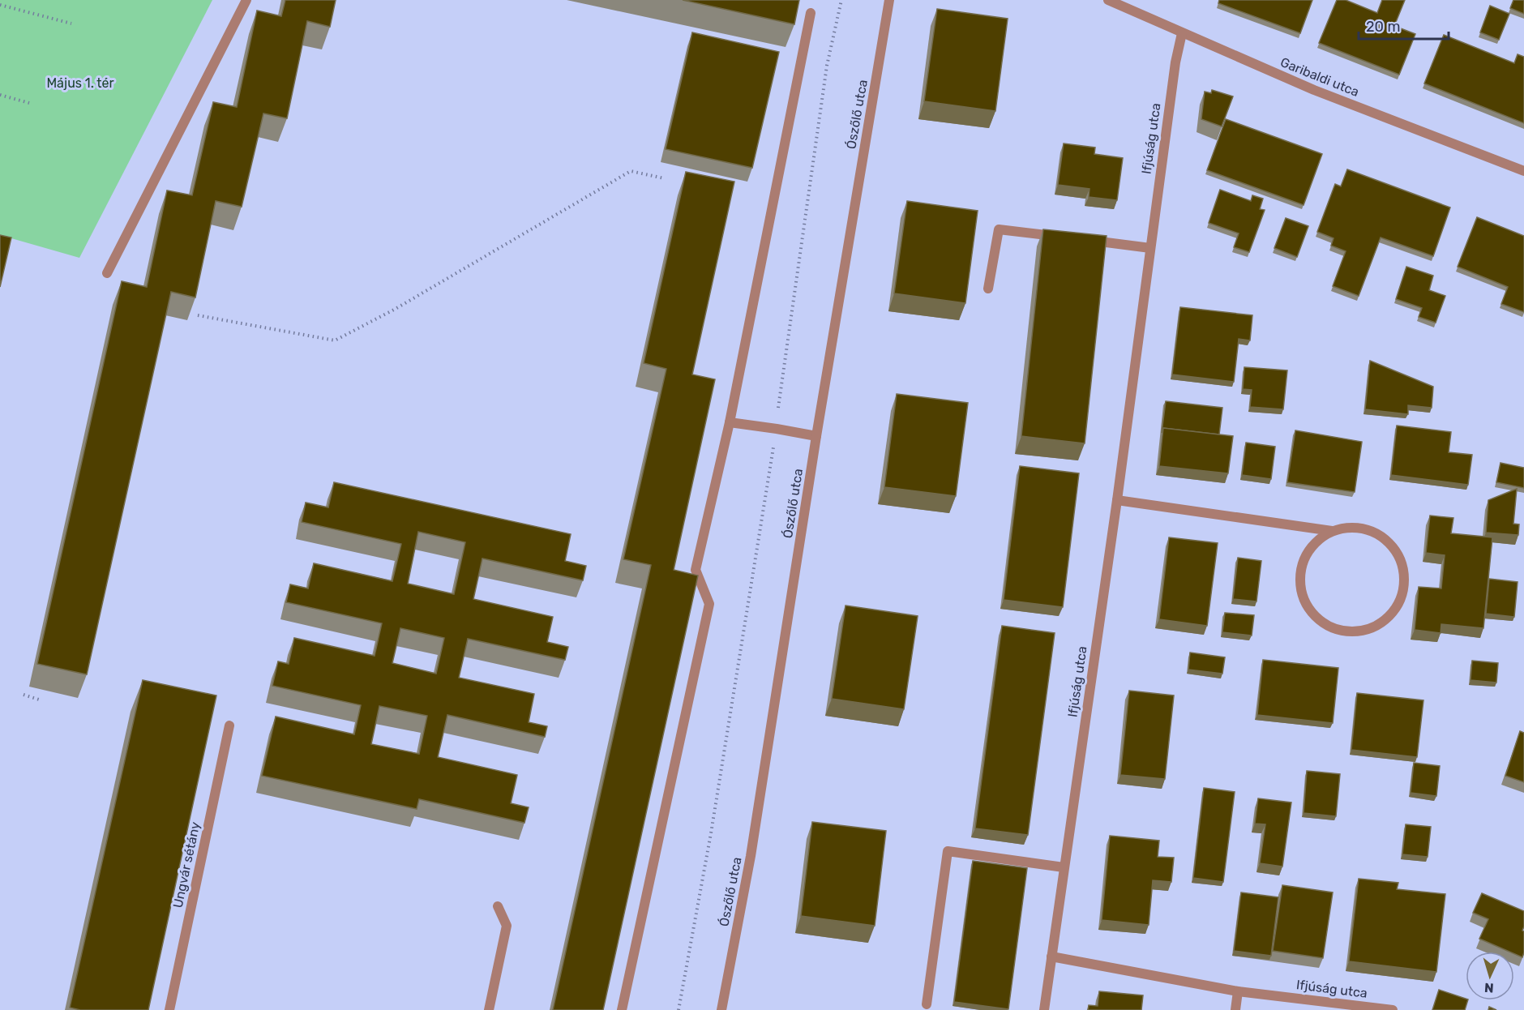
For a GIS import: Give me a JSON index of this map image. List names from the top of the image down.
{
  "streets": {
    "street": [
      "Garibaldi utca",
      "Ószőlő utca",
      "Ifjúság utca",
      "Ungvár sétány"
    ]
  },
  "crossings": [
    ["Garibaldi utca", "Ifjúság utca"]
  ],
  "parks": ["Május 1. tér"],
  "scale_bar": "20 m",
  "north": "bottom"
}
